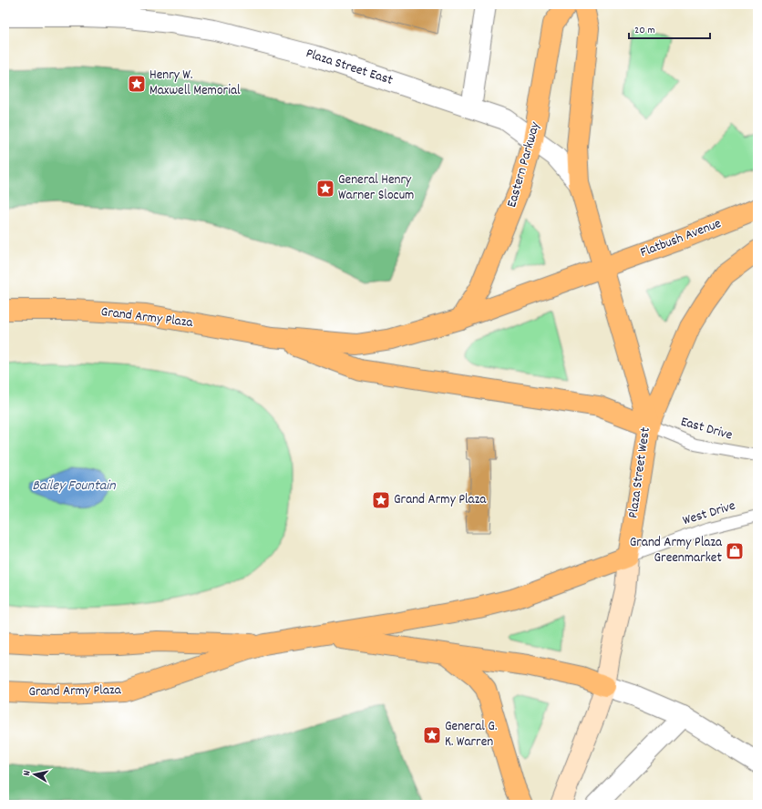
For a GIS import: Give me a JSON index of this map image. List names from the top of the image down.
{
  "streets": {
    "main road": [
      "Plaza Street East",
      "Eastern Parkway",
      "Flatbush Avenue",
      "Grand Army Plaza",
      "Plaza Street West"
    ],
    "lane": ["East Drive", "West Drive"]
  },
  "crossings": [
    ["Plaza Street East", "Eastern Parkway"],
    ["Plaza Street East", "Flatbush Avenue"],
    ["Plaza Street East", "Grand Army Plaza"],
    ["Plaza Street East", "Plaza Street West"],
    ["Eastern Parkway", "Grand Army Plaza"],
    ["Flatbush Avenue", "Grand Army Plaza"],
    ["Flatbush Avenue", "Plaza Street West"],
    ["Grand Army Plaza", "Plaza Street West"],
    ["Grand Army Plaza", "West Drive"],
    ["East Drive", "Plaza Street West"],
    ["Plaza Street West", "West Drive"]
  ],
  "water": ["Bailey Fountain"],
  "places": {
    "place": [
      "Henry W. Maxwell Memorial",
      "General Henry Warner Slocum",
      "Grand Army Plaza",
      "General G. K. Warren"
    ],
    "shop": ["Grand Army Plaza Greenmarket"]
  },
  "scale_bar": "20 m",
  "north": "left"
}
